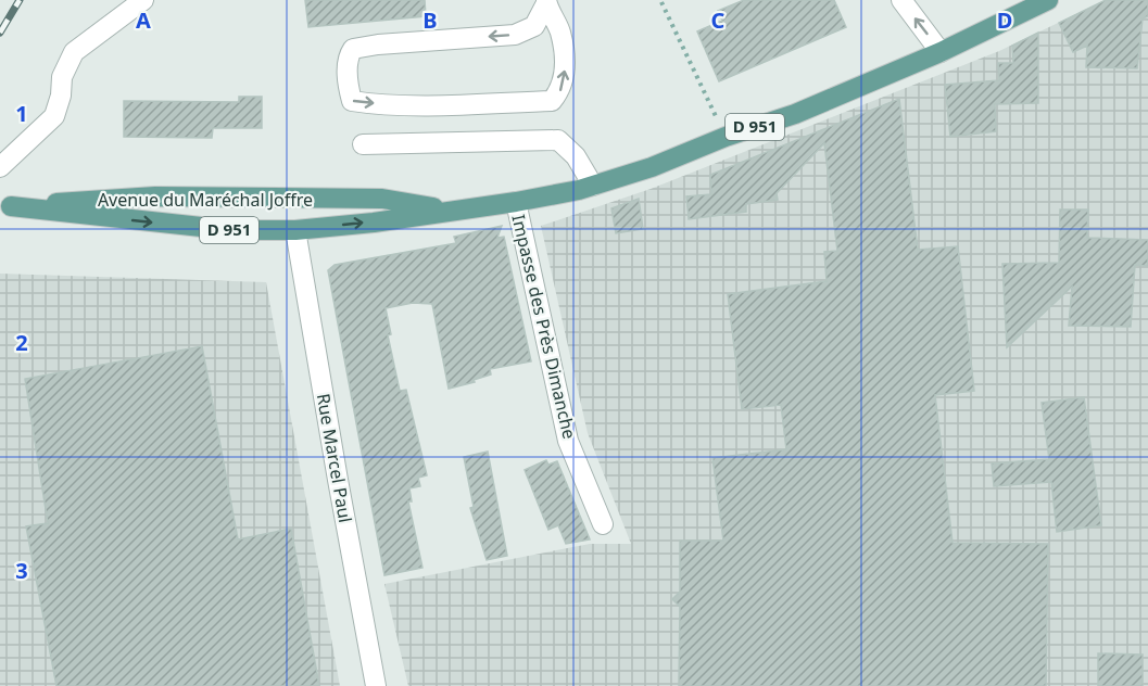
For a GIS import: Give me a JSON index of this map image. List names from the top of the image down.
{
  "streets": {
    "main road": ["D 951", "Avenue du Maréchal Joffre"],
    "street": ["Impasse des Près Dimanche", "Rue Marcel Paul"]
  },
  "crossings": [
    ["Avenue du Maréchal Joffre", "Impasse des Près Dimanche"],
    ["Avenue du Maréchal Joffre", "Rue Marcel Paul"]
  ],
  "grid": {
    "columns": [
      "A",
      "B",
      "C",
      "D"
    ],
    "rows": ["1", "2", "3"]
  }
}
